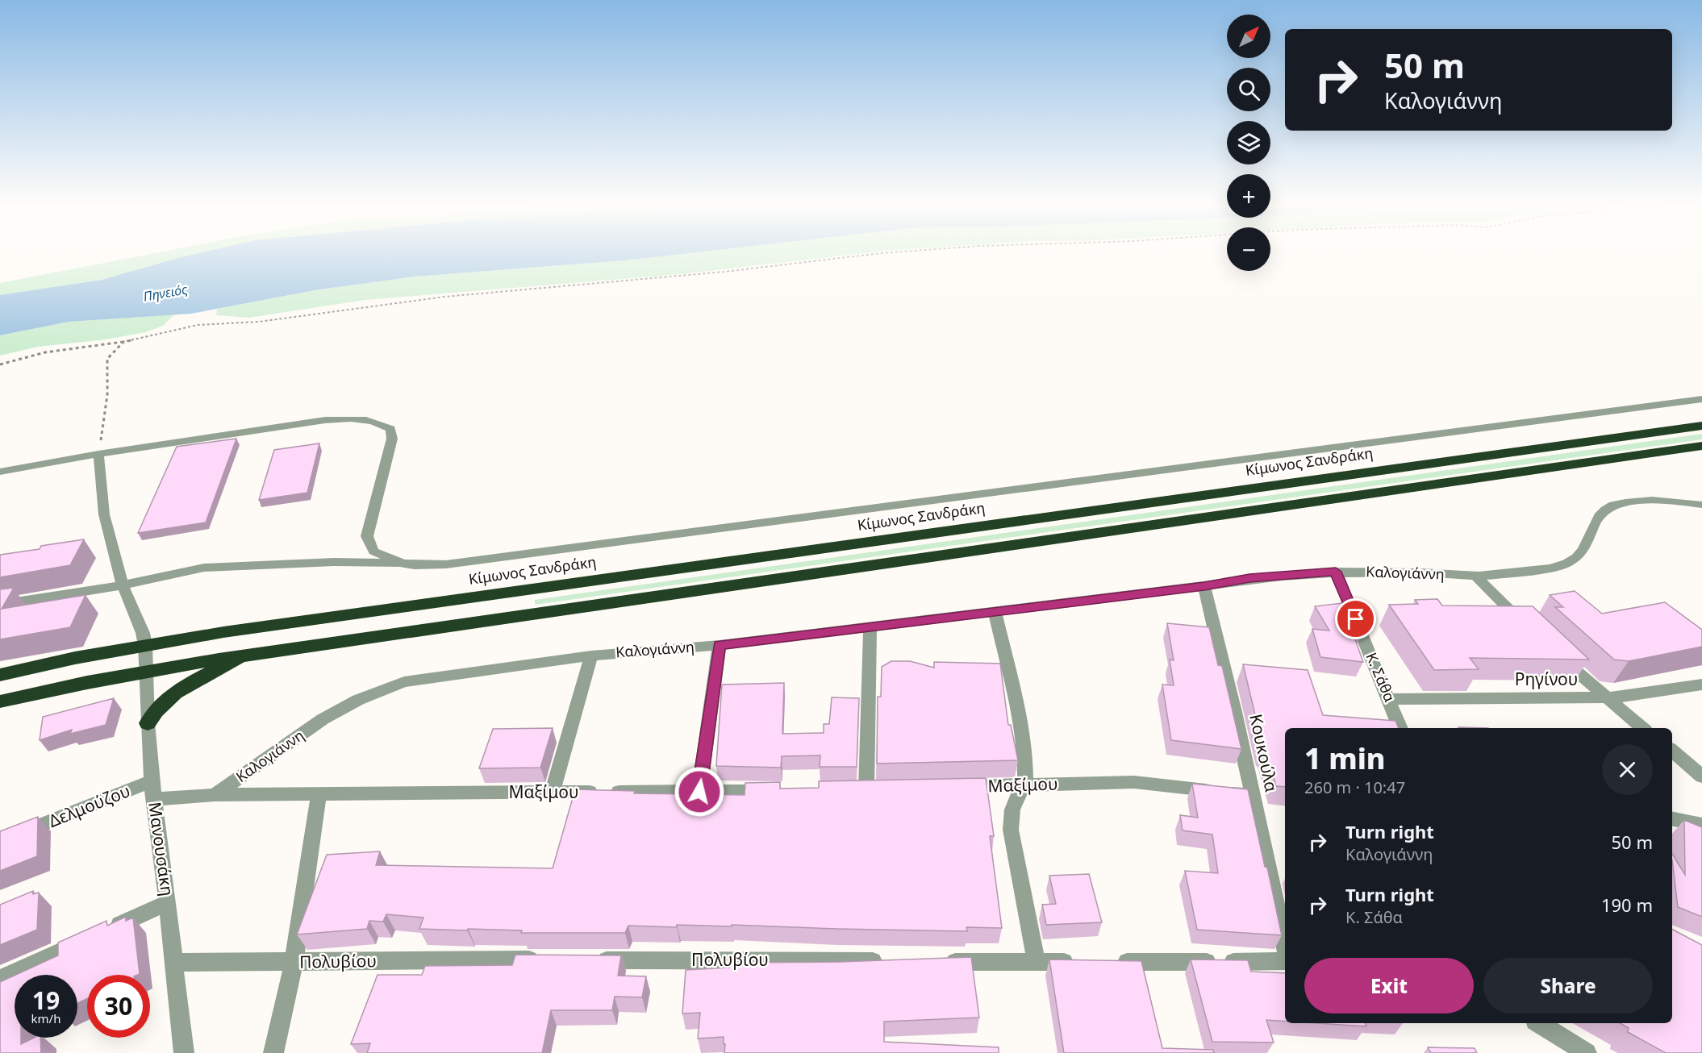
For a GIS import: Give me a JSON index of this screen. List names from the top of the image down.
{
  "streets": {
    "highway": ["Κίμωνος Σανδράκη"],
    "street": [
      "Καλογιάννη",
      "Κ. Σάθα",
      "Ρηγίνου",
      "Κουκούλα",
      "Μαξίμου",
      "Δελμούζου",
      "Μανουσάκη",
      "Πολυβίου"
    ]
  },
  "crossings": [
    ["Κίμωνος Σανδράκη", "Μανουσάκη"],
    ["Καλογιάννη", "Κ. Σάθα"],
    ["Καλογιάννη", "Κουκούλα"],
    ["Καλογιάννη", "Μαξίμου"],
    ["Κ. Σάθα", "Ρηγίνου"],
    ["Κουκούλα", "Μαξίμου"],
    ["Μαξίμου", "Μανουσάκη"],
    ["Δελμούζου", "Μανουσάκη"],
    ["Μανουσάκη", "Πολυβίου"]
  ],
  "water": ["Πηνειός"],
  "north": "top right",
  "page": {
    "map_buttons": ["+", "−"],
    "turn": ["50 m", "Καλογιάννη"],
    "heading": ["1 min", "260 m · 10:47"],
    "list": [
      {
        "name": "Turn right",
        "note": "Καλογιάννη",
        "value": "50 m"
      },
      {
        "name": "Turn right",
        "note": "Κ. Σάθα",
        "value": "190 m"
      }
    ],
    "buttons": ["Exit", "Share"],
    "speed": "19 km/h",
    "limit": "30"
  }
}
